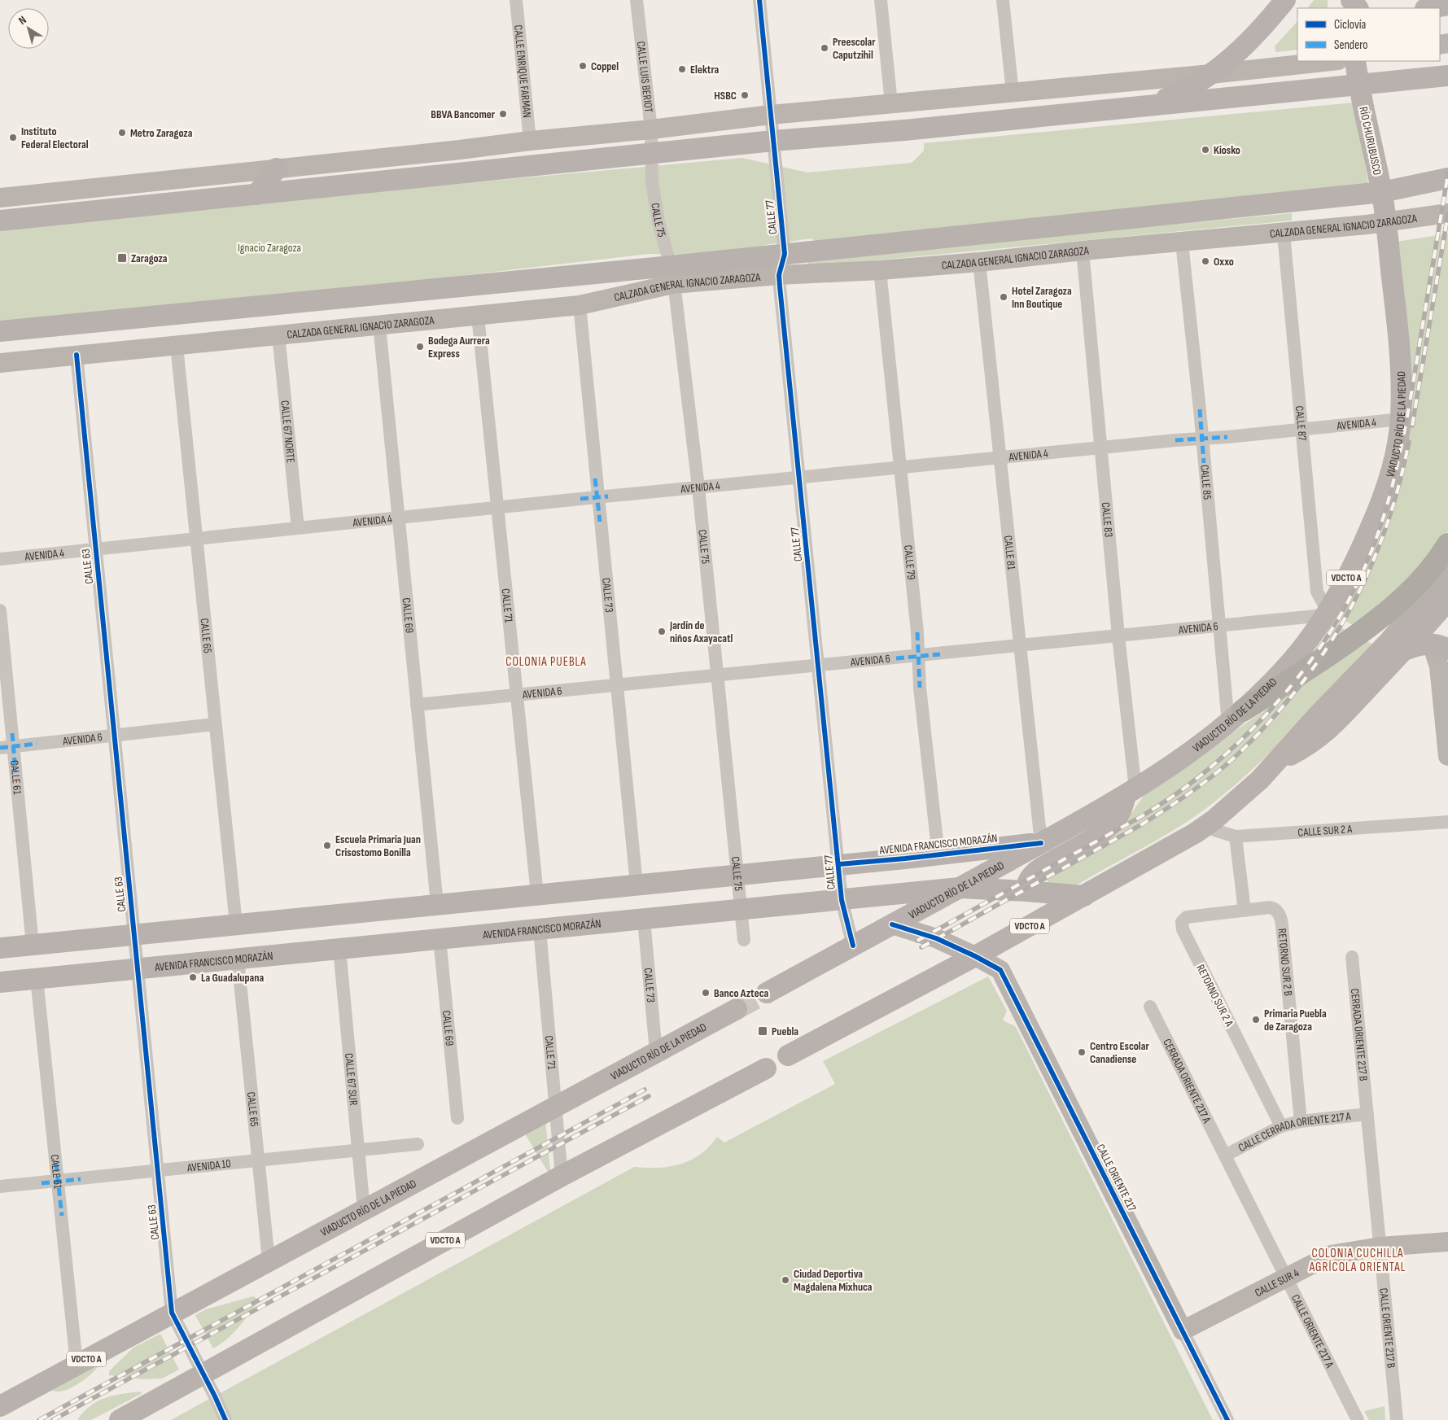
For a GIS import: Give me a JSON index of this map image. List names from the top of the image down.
{
  "streets": {
    "main road": [
      "RÍO CHURUBUSCO",
      "CALZADA GENERAL IGNACIO ZARAGOZA",
      "VIADUCTO RÍO DE LA PIEDAD",
      "VDCTO A",
      "AVENIDA FRANCISCO MORAZÁN",
      "CALLE ORIENTE 217",
      "CALLE SUR 4"
    ],
    "street": [
      "CALLE ENRIQUE FARMAN",
      "CALLE LUIS BERIOT",
      "CALLE 77",
      "CALLE 75",
      "CALLE 87",
      "AVENIDA 4",
      "CALLE 67 NORTE",
      "CALLE 85",
      "CALLE 83",
      "CALLE 81",
      "CALLE 79",
      "CALLE 63",
      "CALLE 73",
      "CALLE 71",
      "CALLE 69",
      "AVENIDA 6",
      "CALLE 65",
      "CALLE 61",
      "CALLE SUR 2 A",
      "RETORNO SUR 2 B",
      "RETORNO SUR 2 A",
      "CERRADA ORIENTE 217 B",
      "CALLE 67 SUR",
      "CERRADA ORIENTE 217 A",
      "CALLE CERRADA ORIENTE 217 A",
      "AVENIDA 10",
      "CALLE ORIENTE 217 B",
      "CALLE ORIENTE 217 A"
    ]
  },
  "crossings": [
    ["CALLE LUIS BERIOT", "CALLE 75"],
    ["RÍO CHURUBUSCO", "CALZADA GENERAL IGNACIO ZARAGOZA"],
    ["RÍO CHURUBUSCO", "VIADUCTO RÍO DE LA PIEDAD"],
    ["CALLE 77", "CALZADA GENERAL IGNACIO ZARAGOZA"],
    ["CALLE 77", "AVENIDA 4"],
    ["CALLE 77", "VIADUCTO RÍO DE LA PIEDAD"],
    ["CALLE 77", "AVENIDA 6"],
    ["CALLE 77", "AVENIDA FRANCISCO MORAZÁN"],
    ["CALLE 75", "CALZADA GENERAL IGNACIO ZARAGOZA"],
    ["CALLE 75", "AVENIDA 4"],
    ["CALLE 75", "AVENIDA 6"],
    ["CALLE 75", "AVENIDA FRANCISCO MORAZÁN"],
    ["CALZADA GENERAL IGNACIO ZARAGOZA", "CALLE 87"],
    ["CALZADA GENERAL IGNACIO ZARAGOZA", "VIADUCTO RÍO DE LA PIEDAD"],
    ["CALZADA GENERAL IGNACIO ZARAGOZA", "CALLE 67 NORTE"],
    ["CALZADA GENERAL IGNACIO ZARAGOZA", "CALLE 85"],
    ["CALZADA GENERAL IGNACIO ZARAGOZA", "CALLE 83"],
    ["CALZADA GENERAL IGNACIO ZARAGOZA", "CALLE 81"],
    ["CALZADA GENERAL IGNACIO ZARAGOZA", "CALLE 79"],
    ["CALZADA GENERAL IGNACIO ZARAGOZA", "CALLE 63"],
    ["CALZADA GENERAL IGNACIO ZARAGOZA", "CALLE 73"],
    ["CALZADA GENERAL IGNACIO ZARAGOZA", "CALLE 71"],
    ["CALZADA GENERAL IGNACIO ZARAGOZA", "CALLE 69"],
    ["CALZADA GENERAL IGNACIO ZARAGOZA", "CALLE 65"],
    ["CALLE 87", "AVENIDA 4"],
    ["CALLE 87", "VIADUCTO RÍO DE LA PIEDAD"],
    ["CALLE 87", "AVENIDA 6"],
    ["AVENIDA 4", "VIADUCTO RÍO DE LA PIEDAD"],
    ["AVENIDA 4", "CALLE 67 NORTE"],
    ["AVENIDA 4", "CALLE 85"],
    ["AVENIDA 4", "CALLE 83"],
    ["AVENIDA 4", "CALLE 81"],
    ["AVENIDA 4", "CALLE 79"],
    ["AVENIDA 4", "CALLE 63"],
    ["AVENIDA 4", "CALLE 73"],
    ["AVENIDA 4", "CALLE 71"],
    ["AVENIDA 4", "CALLE 69"],
    ["AVENIDA 4", "CALLE 65"],
    ["VIADUCTO RÍO DE LA PIEDAD", "CALLE 85"],
    ["VIADUCTO RÍO DE LA PIEDAD", "CALLE 83"],
    ["VIADUCTO RÍO DE LA PIEDAD", "CALLE 81"],
    ["VIADUCTO RÍO DE LA PIEDAD", "CALLE 63"],
    ["VIADUCTO RÍO DE LA PIEDAD", "CALLE 73"],
    ["VIADUCTO RÍO DE LA PIEDAD", "CALLE 71"],
    ["VIADUCTO RÍO DE LA PIEDAD", "AVENIDA 6"],
    ["VIADUCTO RÍO DE LA PIEDAD", "CALLE 65"],
    ["VIADUCTO RÍO DE LA PIEDAD", "CALLE 61"],
    ["VIADUCTO RÍO DE LA PIEDAD", "AVENIDA FRANCISCO MORAZÁN"],
    ["VIADUCTO RÍO DE LA PIEDAD", "CALLE 67 SUR"],
    ["VIADUCTO RÍO DE LA PIEDAD", "CALLE ORIENTE 217"],
    ["CALLE 85", "AVENIDA 6"],
    ["CALLE 83", "AVENIDA 6"],
    ["CALLE 81", "AVENIDA 6"],
    ["CALLE 81", "AVENIDA FRANCISCO MORAZÁN"],
    ["CALLE 79", "AVENIDA 6"],
    ["CALLE 79", "AVENIDA FRANCISCO MORAZÁN"],
    ["CALLE 63", "VDCTO A"],
    ["CALLE 63", "AVENIDA 6"],
    ["CALLE 63", "AVENIDA FRANCISCO MORAZÁN"],
    ["CALLE 63", "AVENIDA 10"],
    ["VDCTO A", "CALLE 71"],
    ["VDCTO A", "CALLE SUR 2 A"],
    ["VDCTO A", "AVENIDA FRANCISCO MORAZÁN"],
    ["VDCTO A", "CALLE ORIENTE 217"],
    ["CALLE 73", "AVENIDA 6"],
    ["CALLE 73", "AVENIDA FRANCISCO MORAZÁN"],
    ["CALLE 71", "AVENIDA 6"],
    ["CALLE 71", "AVENIDA FRANCISCO MORAZÁN"],
    ["CALLE 69", "AVENIDA 6"],
    ["CALLE 69", "AVENIDA FRANCISCO MORAZÁN"],
    ["AVENIDA 6", "CALLE 65"],
    ["AVENIDA 6", "CALLE 61"],
    ["CALLE 65", "AVENIDA FRANCISCO MORAZÁN"],
    ["CALLE 65", "AVENIDA 10"],
    ["CALLE 61", "AVENIDA FRANCISCO MORAZÁN"],
    ["CALLE 61", "AVENIDA 10"],
    ["AVENIDA FRANCISCO MORAZÁN", "CALLE 67 SUR"],
    ["RETORNO SUR 2 B", "RETORNO SUR 2 A"],
    ["RETORNO SUR 2 B", "CALLE CERRADA ORIENTE 217 A"],
    ["RETORNO SUR 2 A", "CALLE CERRADA ORIENTE 217 A"],
    ["CERRADA ORIENTE 217 B", "CALLE CERRADA ORIENTE 217 A"],
    ["CERRADA ORIENTE 217 B", "CALLE ORIENTE 217 B"],
    ["CALLE 67 SUR", "AVENIDA 10"],
    ["CERRADA ORIENTE 217 A", "CALLE CERRADA ORIENTE 217 A"],
    ["CERRADA ORIENTE 217 A", "CALLE ORIENTE 217 A"],
    ["CALLE CERRADA ORIENTE 217 A", "CALLE ORIENTE 217 B"],
    ["CALLE CERRADA ORIENTE 217 A", "CALLE ORIENTE 217 A"],
    ["CALLE ORIENTE 217", "CALLE SUR 4"],
    ["CALLE SUR 4", "CALLE ORIENTE 217 B"],
    ["CALLE SUR 4", "CALLE ORIENTE 217 A"]
  ],
  "districts": ["COLONIA PUEBLA", "COLONIA CUCHILLA AGRÍCOLA ORIENTAL"],
  "parks": ["Ignacio Zaragoza"],
  "places": {
    "other": [
      "Preescolar Caputzihil",
      "Coppel",
      "Elektra",
      "HSBC",
      "BBVA Bancomer",
      "Metro Zaragoza",
      "Instituto Federal Electoral",
      "Kiosko",
      "Oxxo",
      "Hotel Zaragoza Inn Boutique",
      "Bodega Aurrera Express",
      "Jardín de niños Axayacatl",
      "Escuela Primaria Juan Crisostomo Bonilla",
      "La Guadalupana",
      "Banco Azteca",
      "Primaria Puebla de Zaragoza",
      "Centro Escolar Canadiense",
      "Ciudad Deportiva Magdalena Mixhuca"
    ],
    "transit": ["Zaragoza", "Puebla"]
  },
  "legend": ["Ciclovía", "Sendero"],
  "north": "top left"
}
